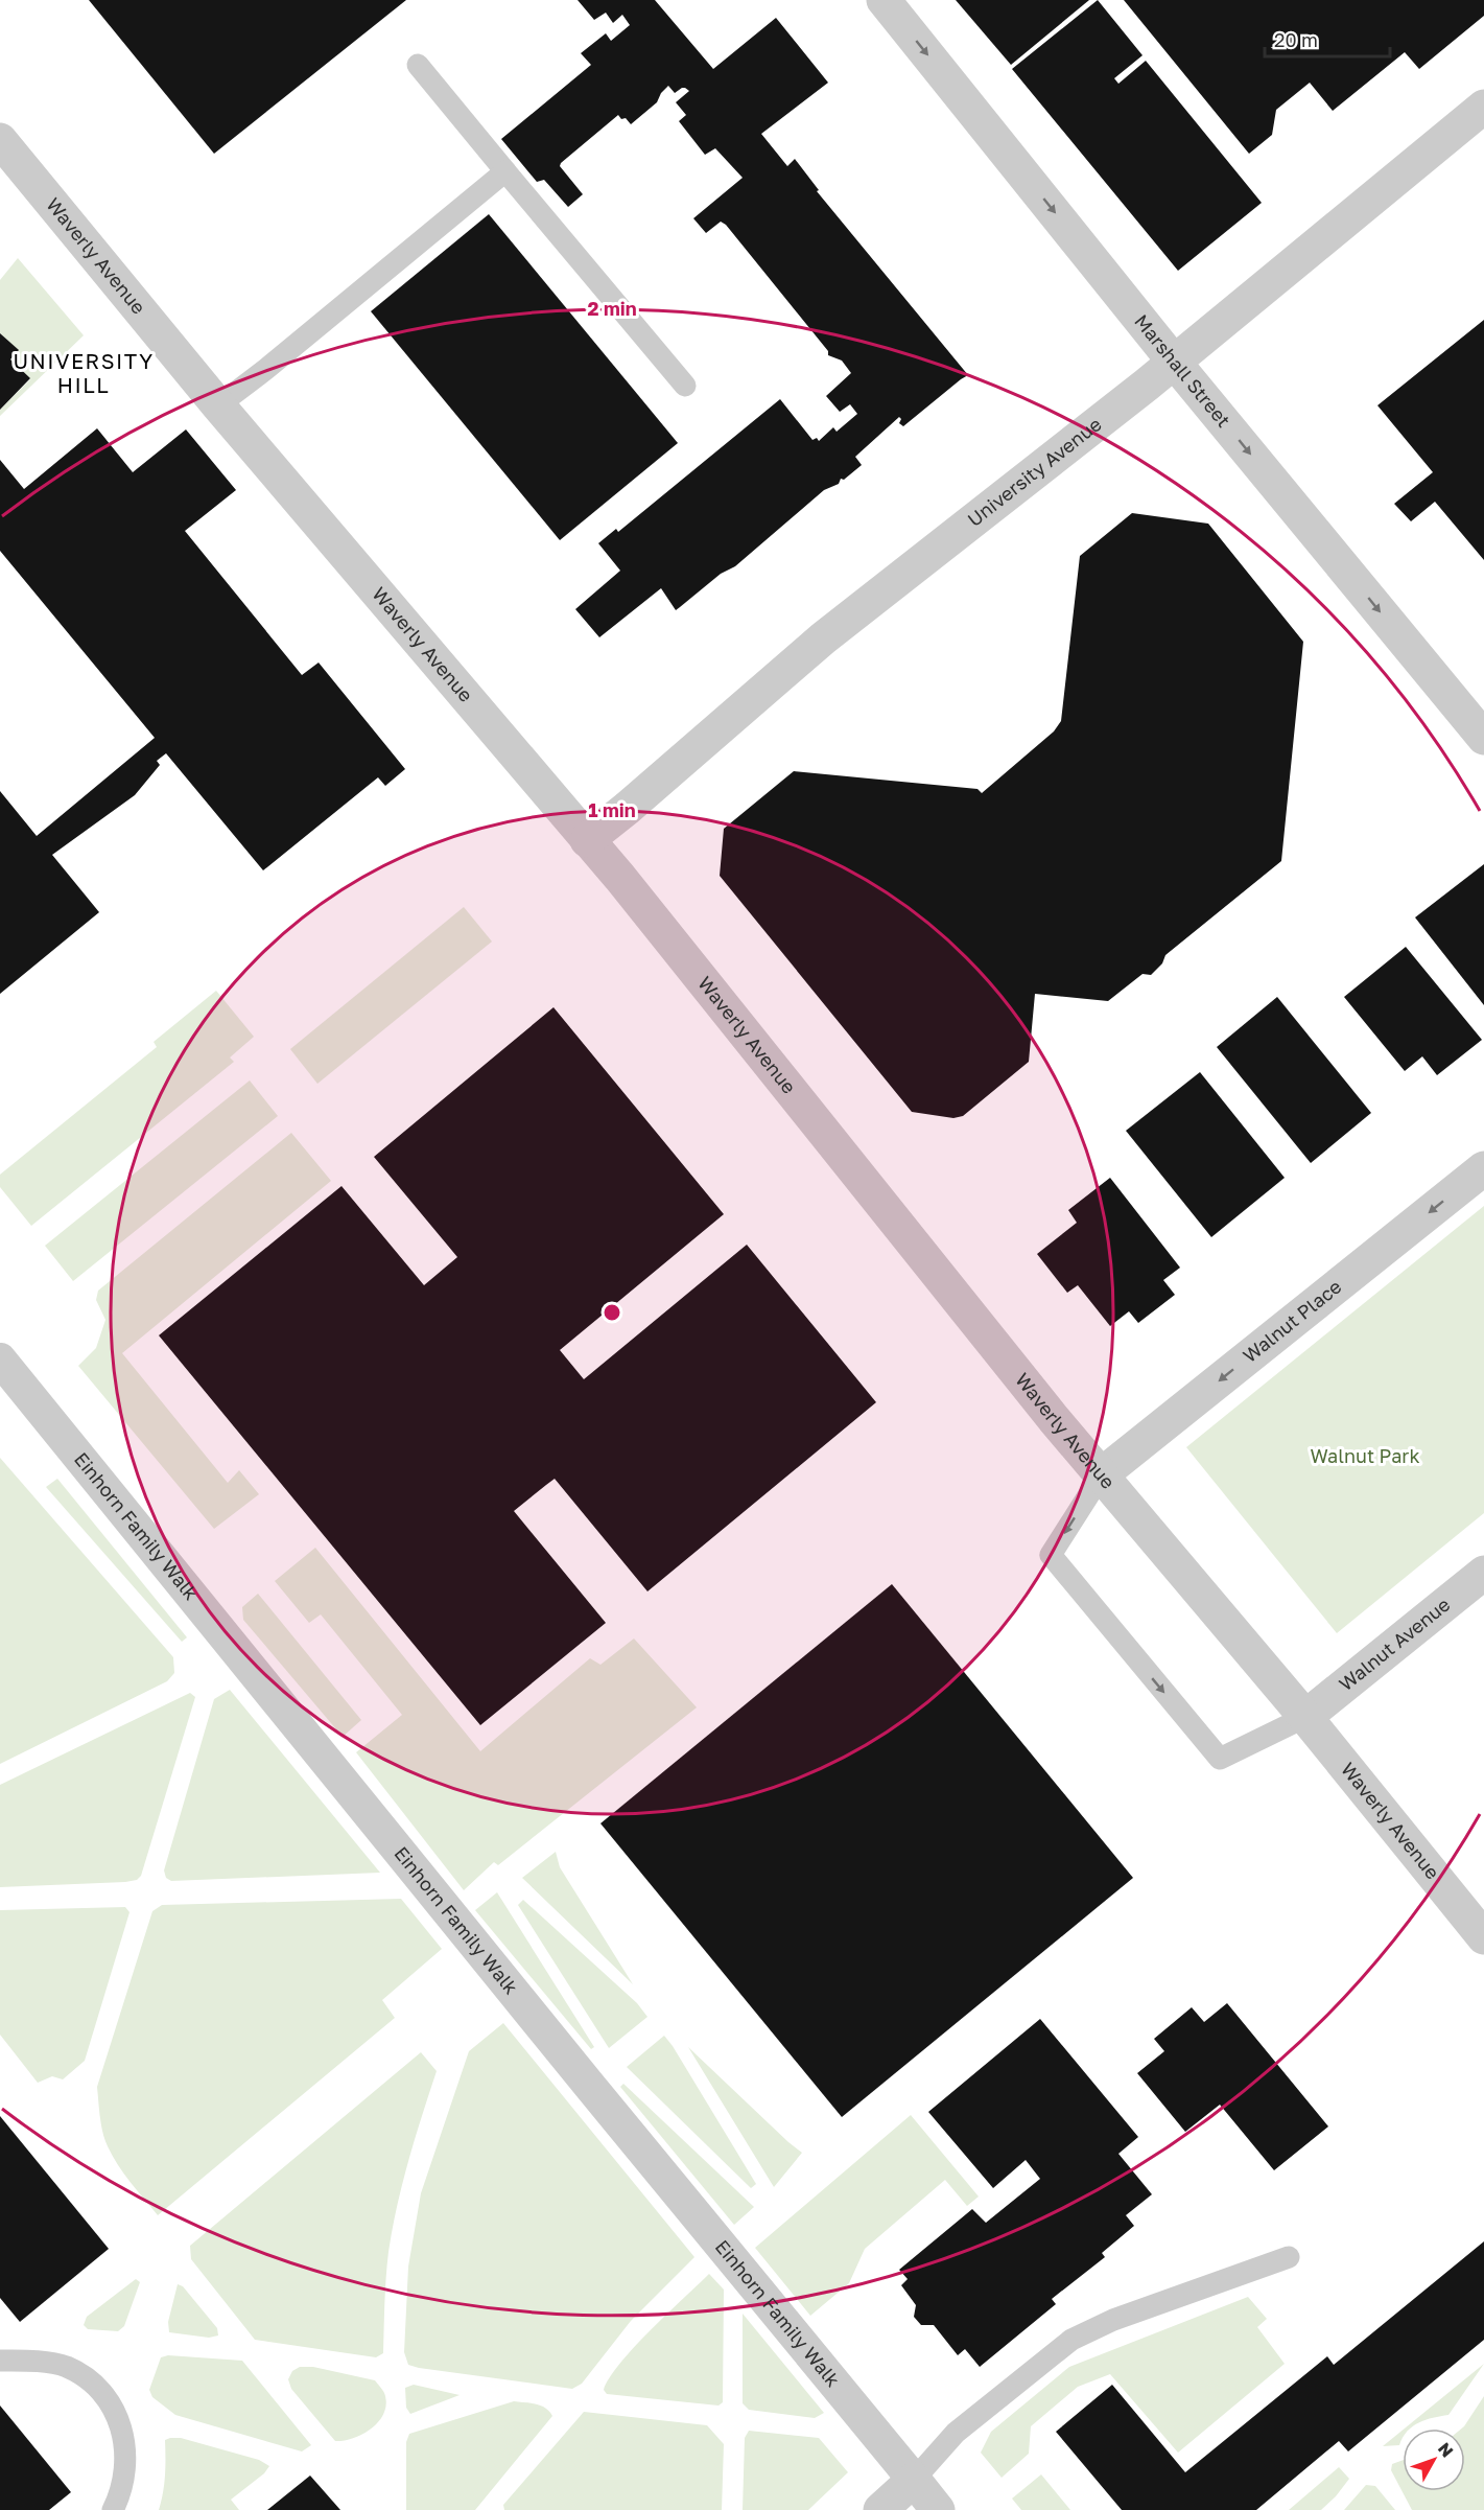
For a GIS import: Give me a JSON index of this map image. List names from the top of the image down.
{
  "streets": {
    "street": [
      "Waverly Avenue",
      "Marshall Street",
      "University Avenue",
      "Walnut Place",
      "Einhorn Family Walk",
      "Walnut Avenue"
    ]
  },
  "crossings": [
    ["Waverly Avenue", "University Avenue"],
    ["Waverly Avenue", "Walnut Place"],
    ["Waverly Avenue", "Walnut Avenue"],
    ["Marshall Street", "University Avenue"]
  ],
  "one_way": ["Marshall Street", "Walnut Place"],
  "districts": ["UNIVERSITY HILL"],
  "parks": ["Walnut Park"],
  "scale_bar": "20 m",
  "north": "top right",
  "rings": ["2 min", "1 min"]
}
